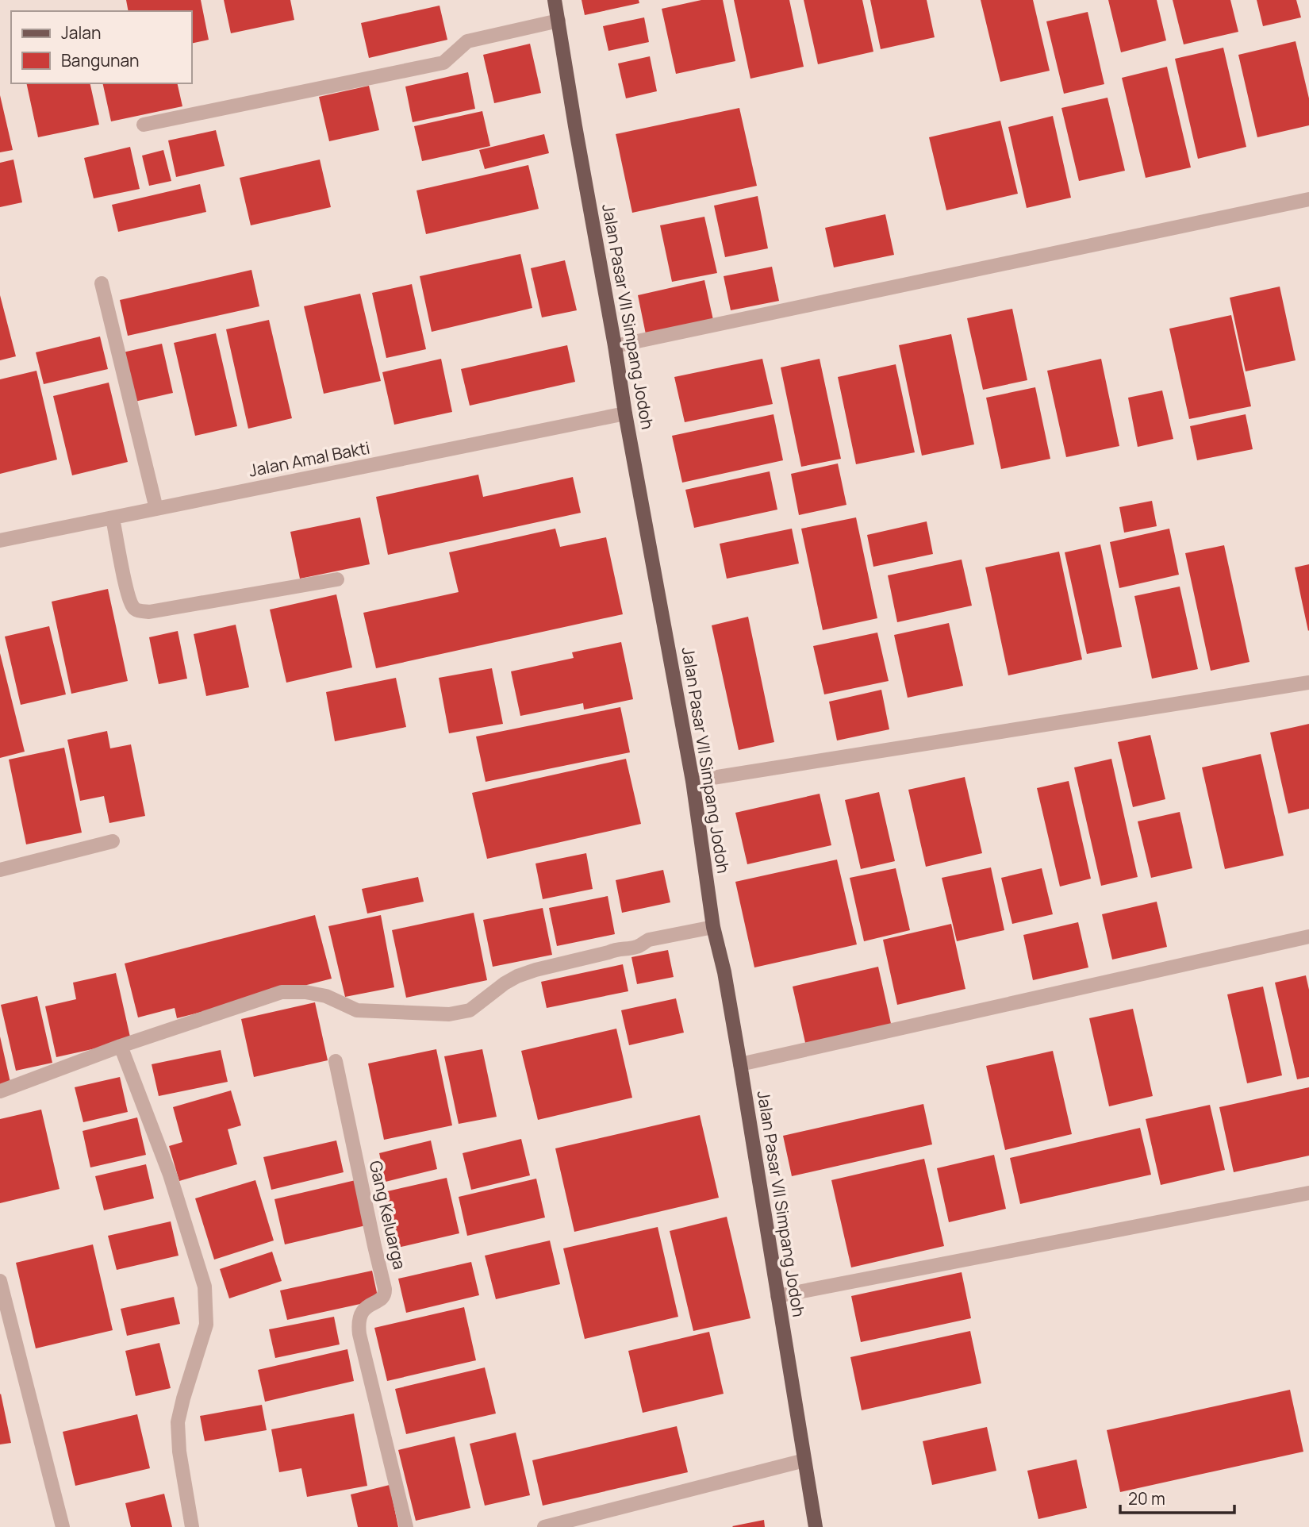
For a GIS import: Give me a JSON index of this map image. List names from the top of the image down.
{
  "streets": {
    "main road": ["Jalan Pasar VII Simpang Jodoh"],
    "street": ["Jalan Amal Bakti", "Gang Keluarga"]
  },
  "crossings": [
    ["Jalan Pasar VII Simpang Jodoh", "Jalan Amal Bakti"]
  ],
  "legend": ["Jalan", "Bangunan"],
  "scale_bar": "20 m"
}
